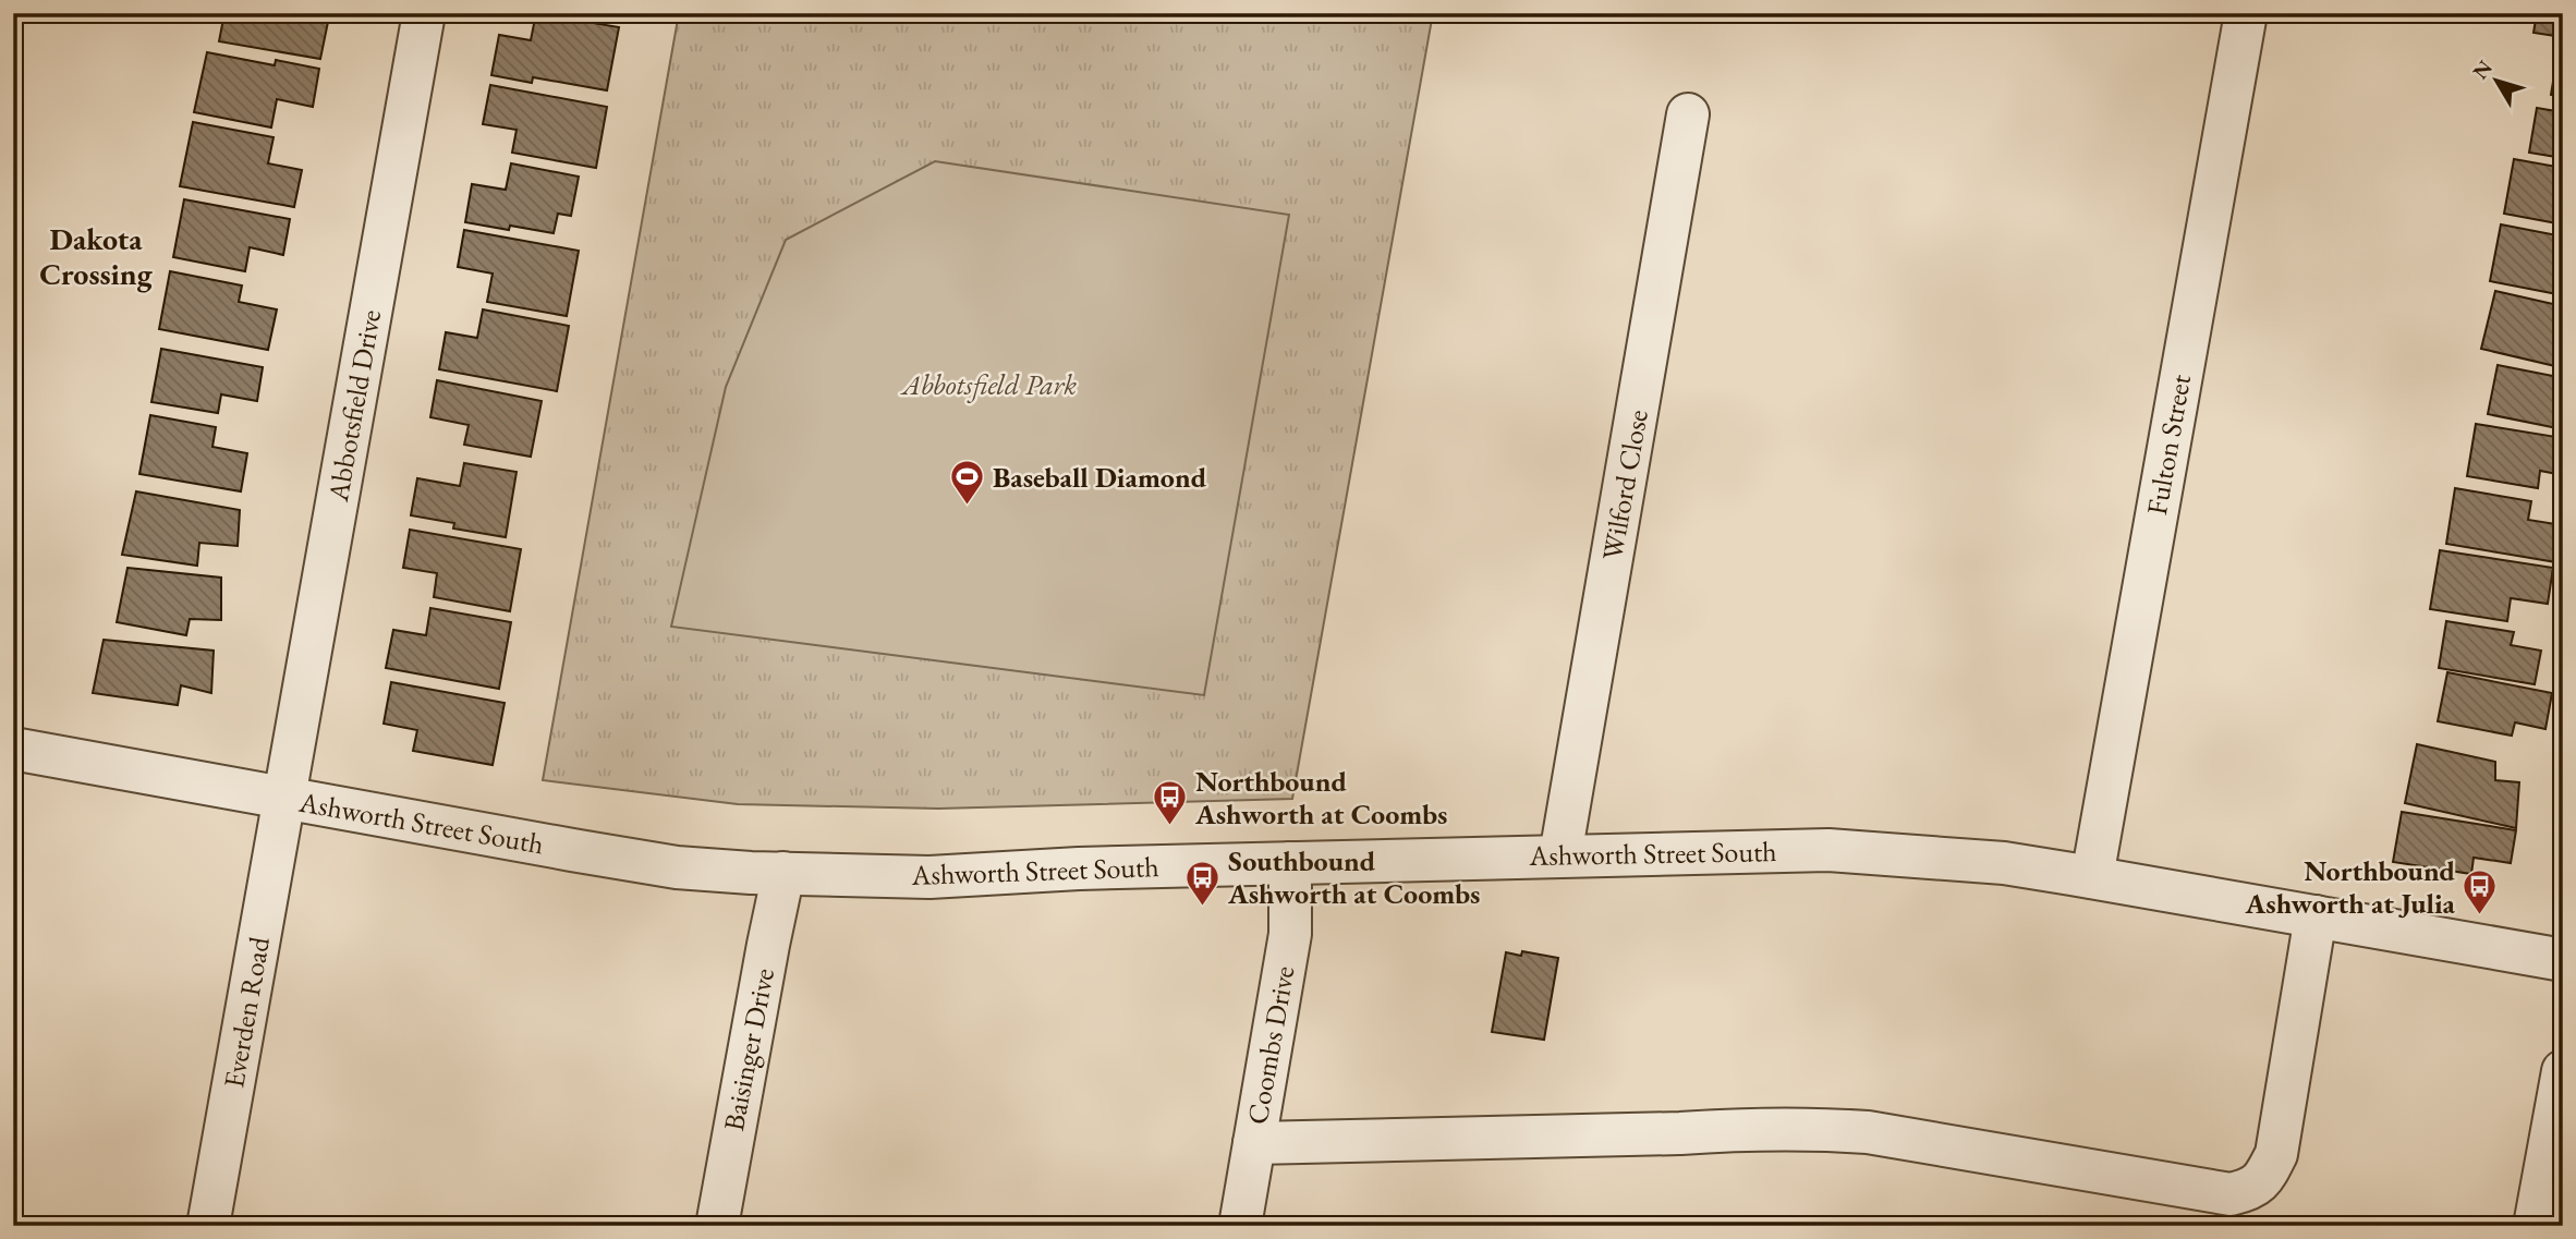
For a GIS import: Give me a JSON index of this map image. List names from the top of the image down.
{
  "streets": {
    "street": [
      "Abbotsfield Drive",
      "Fulton Street",
      "Wilford Close",
      "Ashworth Street South",
      "Everden Road",
      "Coombs Drive",
      "Baisinger Drive"
    ]
  },
  "crossings": [
    ["Abbotsfield Drive", "Ashworth Street South"],
    ["Abbotsfield Drive", "Everden Road"],
    ["Fulton Street", "Ashworth Street South"],
    ["Wilford Close", "Ashworth Street South"],
    ["Ashworth Street South", "Everden Road"],
    ["Ashworth Street South", "Coombs Drive"],
    ["Ashworth Street South", "Baisinger Drive"]
  ],
  "districts": ["Dakota Crossing"],
  "parks": ["Abbotsfield Park"],
  "places": {
    "sports": ["Baseball Diamond"],
    "bus stop": ["Northbound Ashworth at Coombs", "Southbound Ashworth at Coombs", "Northbound Ashworth at Julia"]
  },
  "north": "top left"
}
